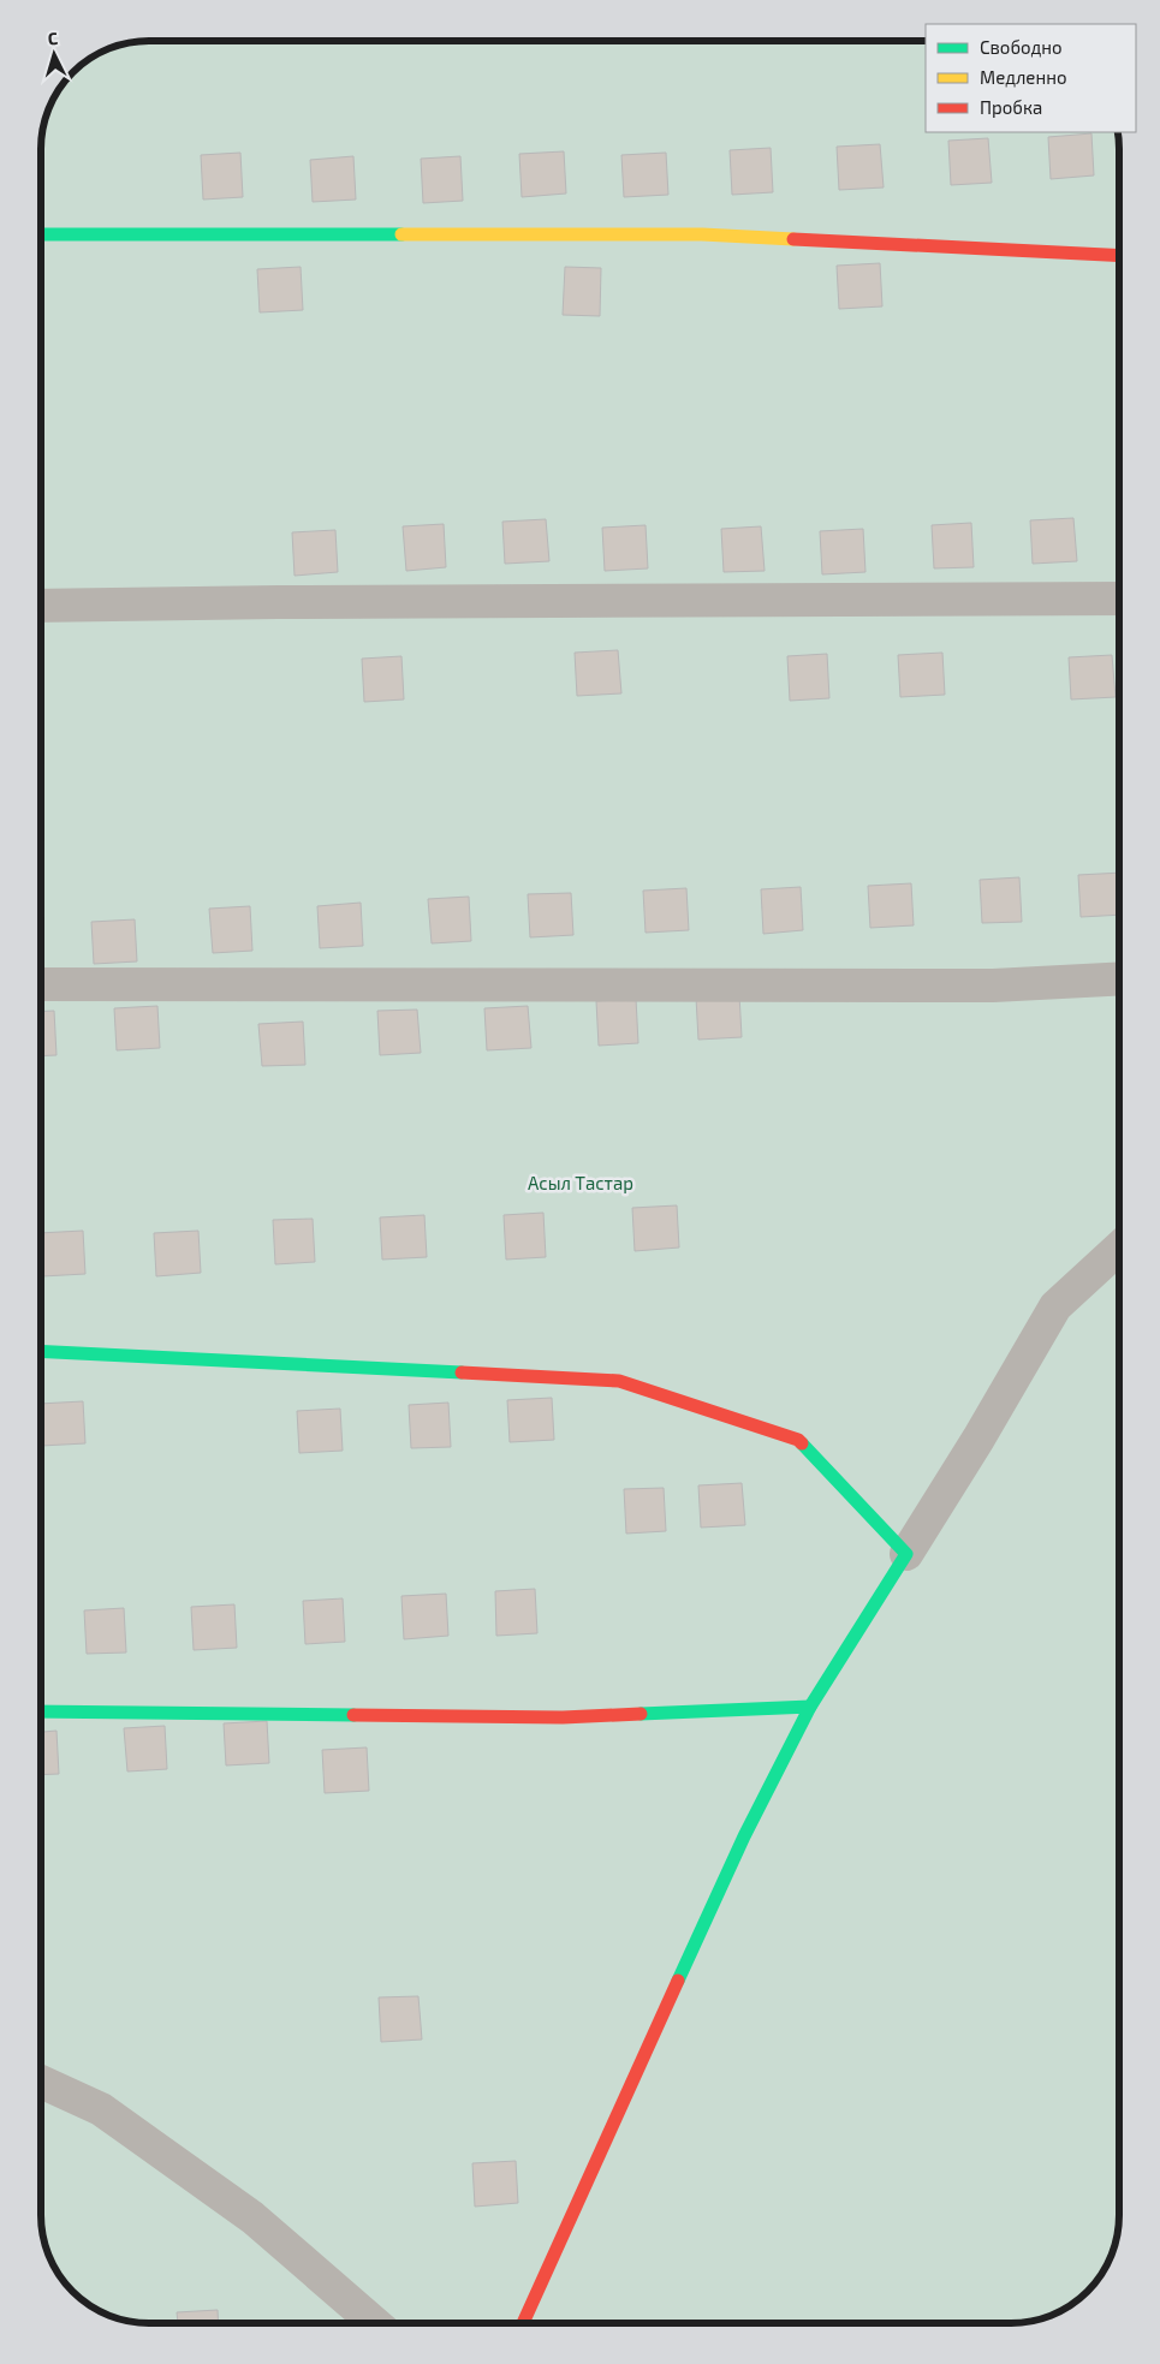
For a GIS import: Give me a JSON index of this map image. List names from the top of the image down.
{
  "parks": ["Асыл Тастар"],
  "legend": ["Свободно", "Медленно", "Пробка"],
  "north": "top"
}
